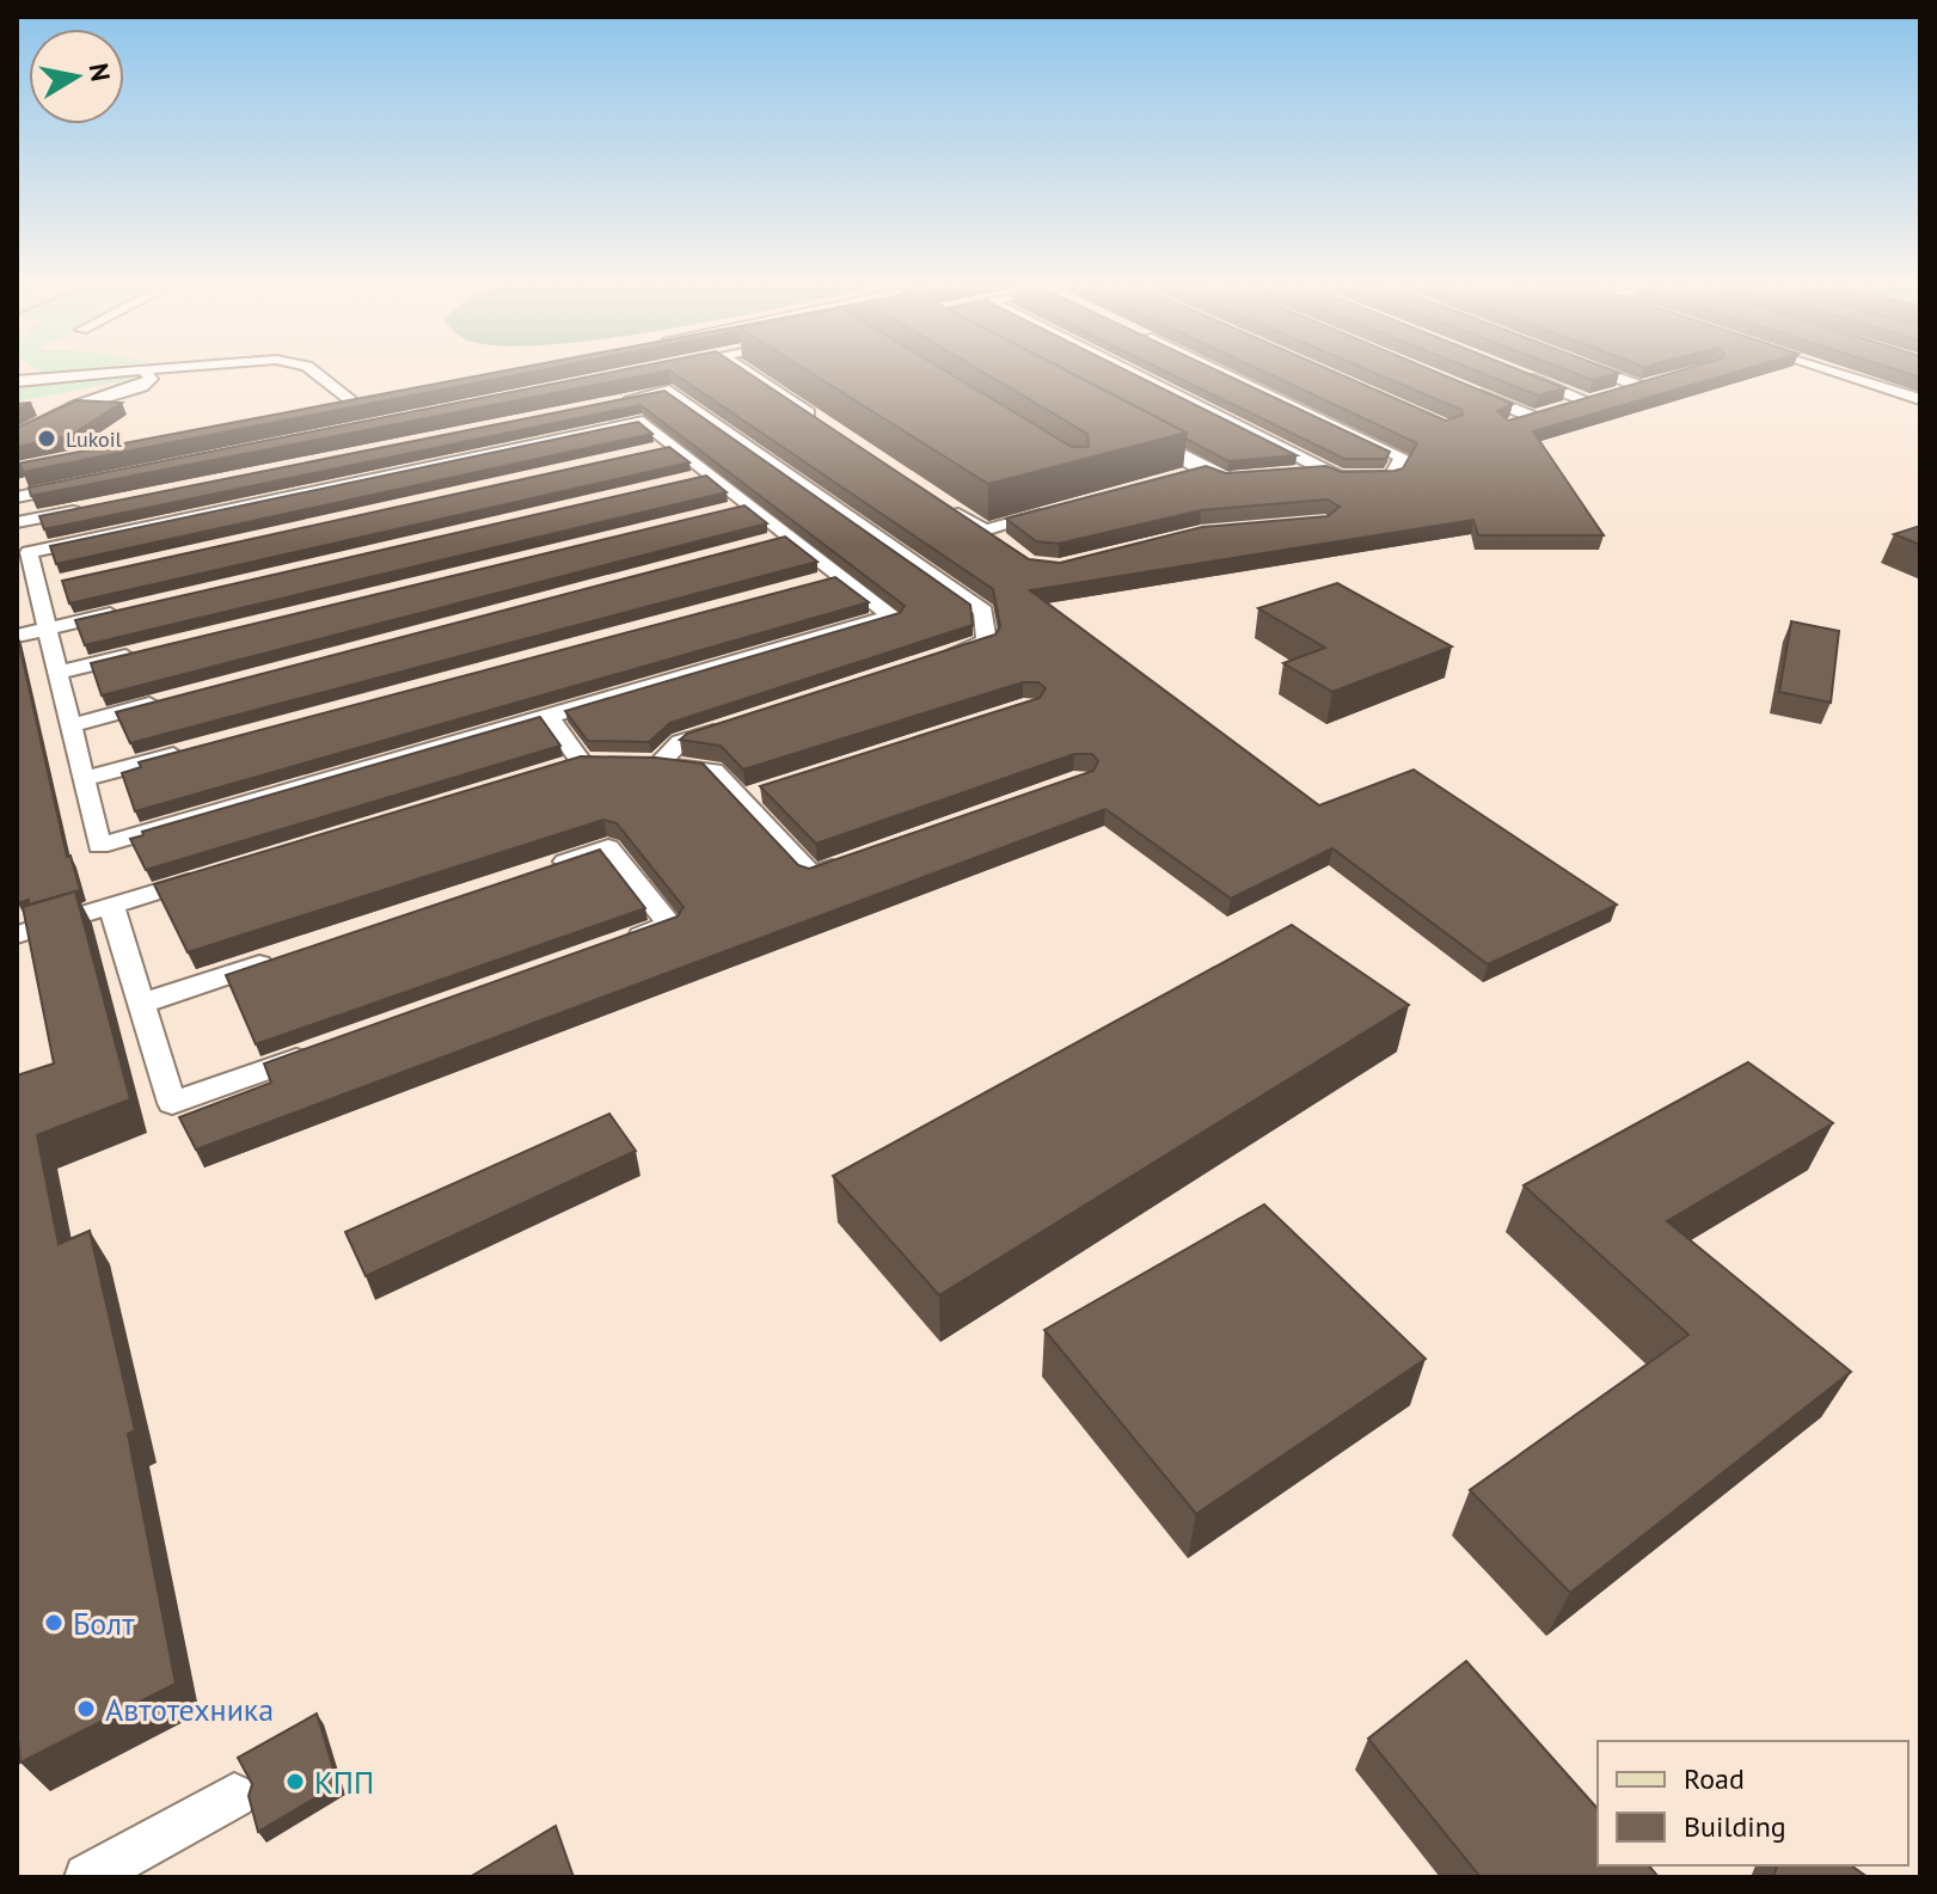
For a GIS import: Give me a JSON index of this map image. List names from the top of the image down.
{
  "places": [
    "Lukoil",
    "Болт",
    "Автотехника",
    "КПП"
  ],
  "legend": ["Road", "Building"],
  "north": "right"
}
